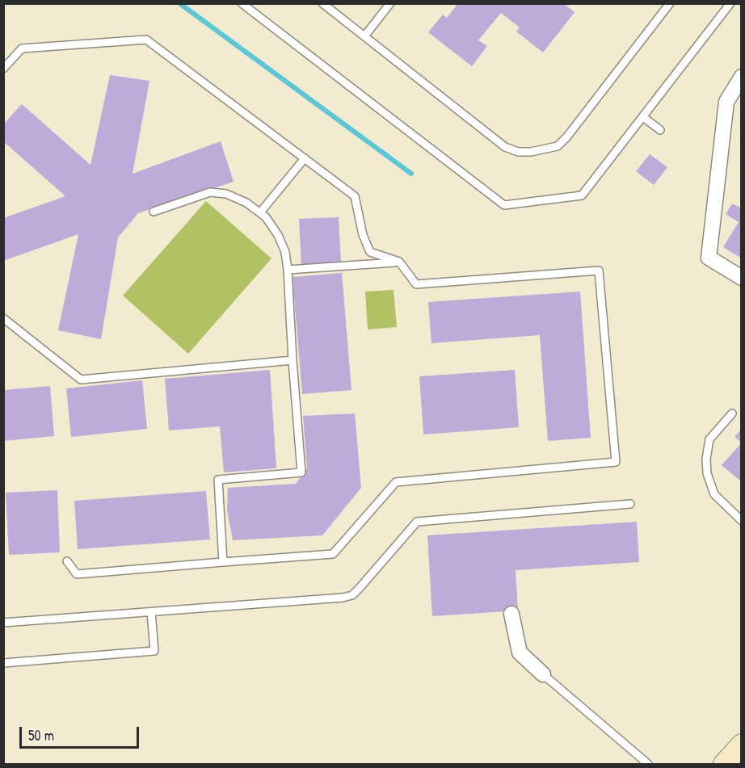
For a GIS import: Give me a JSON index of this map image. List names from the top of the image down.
{
  "scale_bar": "50 m"
}
